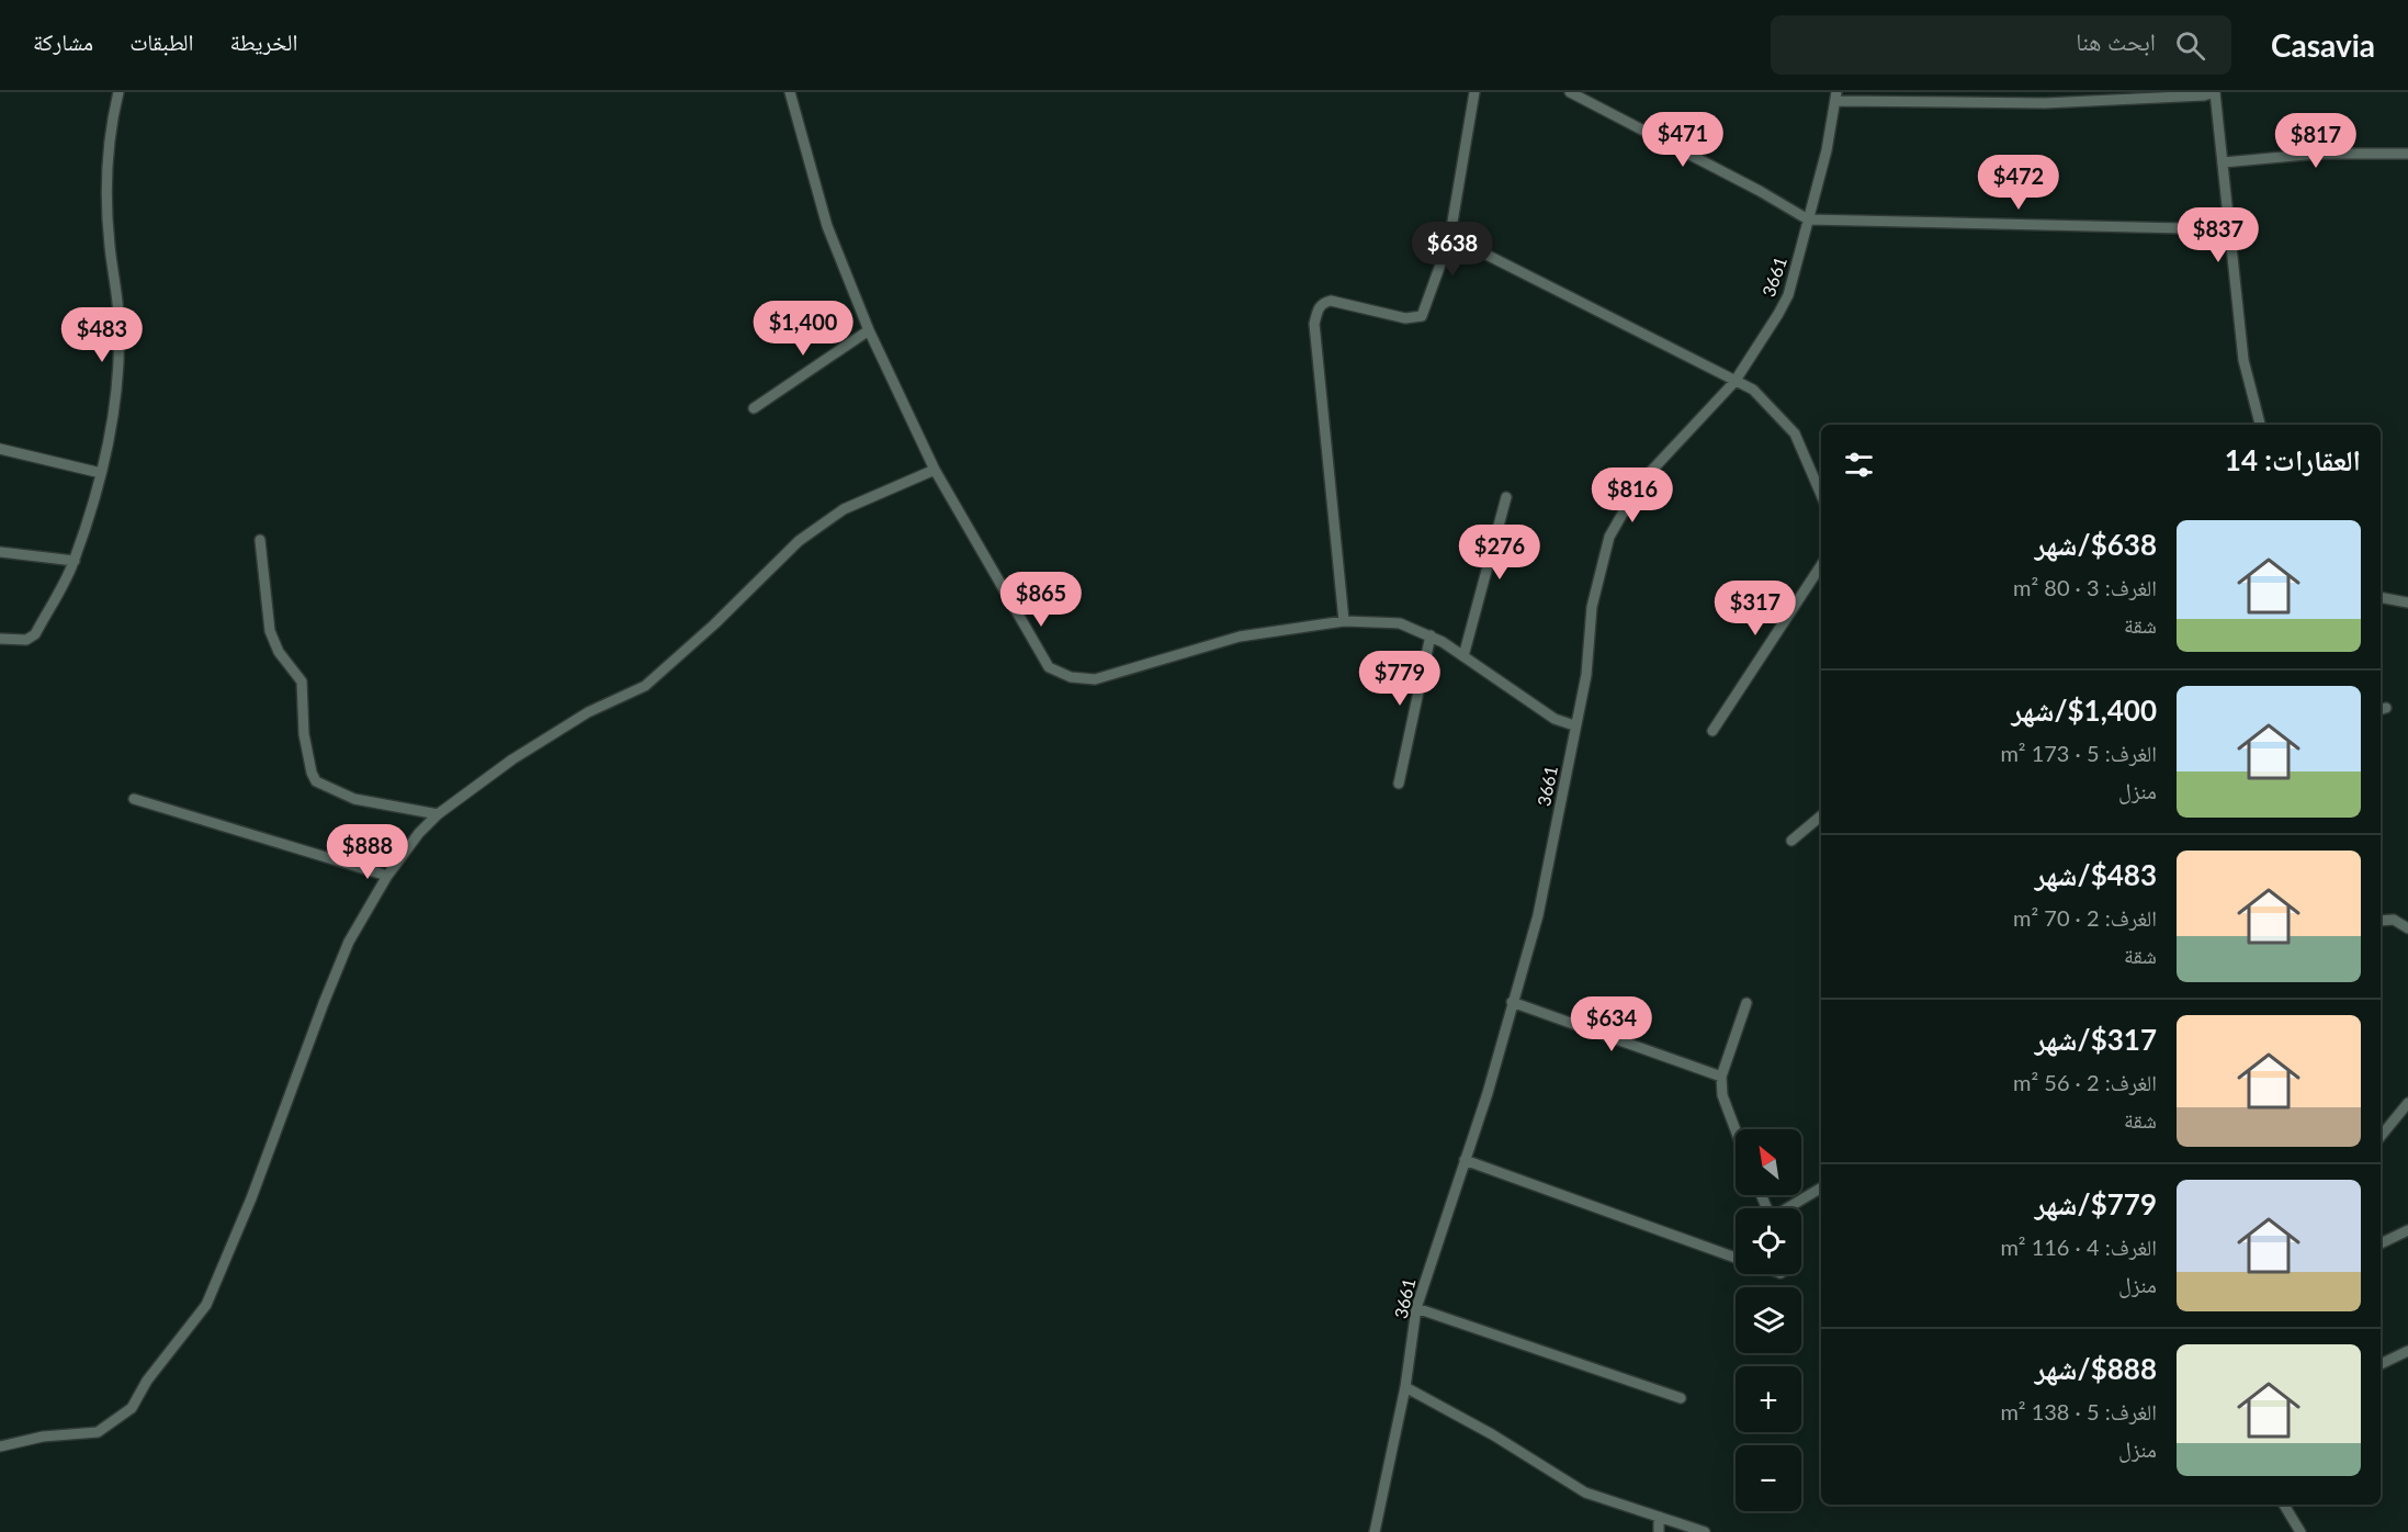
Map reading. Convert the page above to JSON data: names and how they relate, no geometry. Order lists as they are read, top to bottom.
{
  "streets": {
    "street": ["3661"]
  },
  "north": "top left",
  "page": {
    "header": "Casavia",
    "search": "ابحث هنا",
    "nav": ["الخريطة", "الطبقات", "مشاركة"],
    "price": [
      "$471",
      "$817",
      "$472",
      "$837",
      "$638",
      "$1,400",
      "$483",
      "$816",
      "$276",
      "$865",
      "$317",
      "$779",
      "$888",
      "$634"
    ],
    "heading": "العقارات: 14",
    "list": [
      {
        "name": "$638/شهر",
        "note": "الغرف: 3 · 80 m² · شقة"
      },
      {
        "name": "$1,400/شهر",
        "note": "الغرف: 5 · 173 m² · منزل"
      },
      {
        "name": "$483/شهر",
        "note": "الغرف: 2 · 70 m² · شقة"
      },
      {
        "name": "$317/شهر",
        "note": "الغرف: 2 · 56 m² · شقة"
      },
      {
        "name": "$779/شهر",
        "note": "الغرف: 4 · 116 m² · منزل"
      },
      {
        "name": "$888/شهر",
        "note": "الغرف: 5 · 138 m² · منزل"
      }
    ],
    "map_buttons": ["+", "−"]
  }
}
